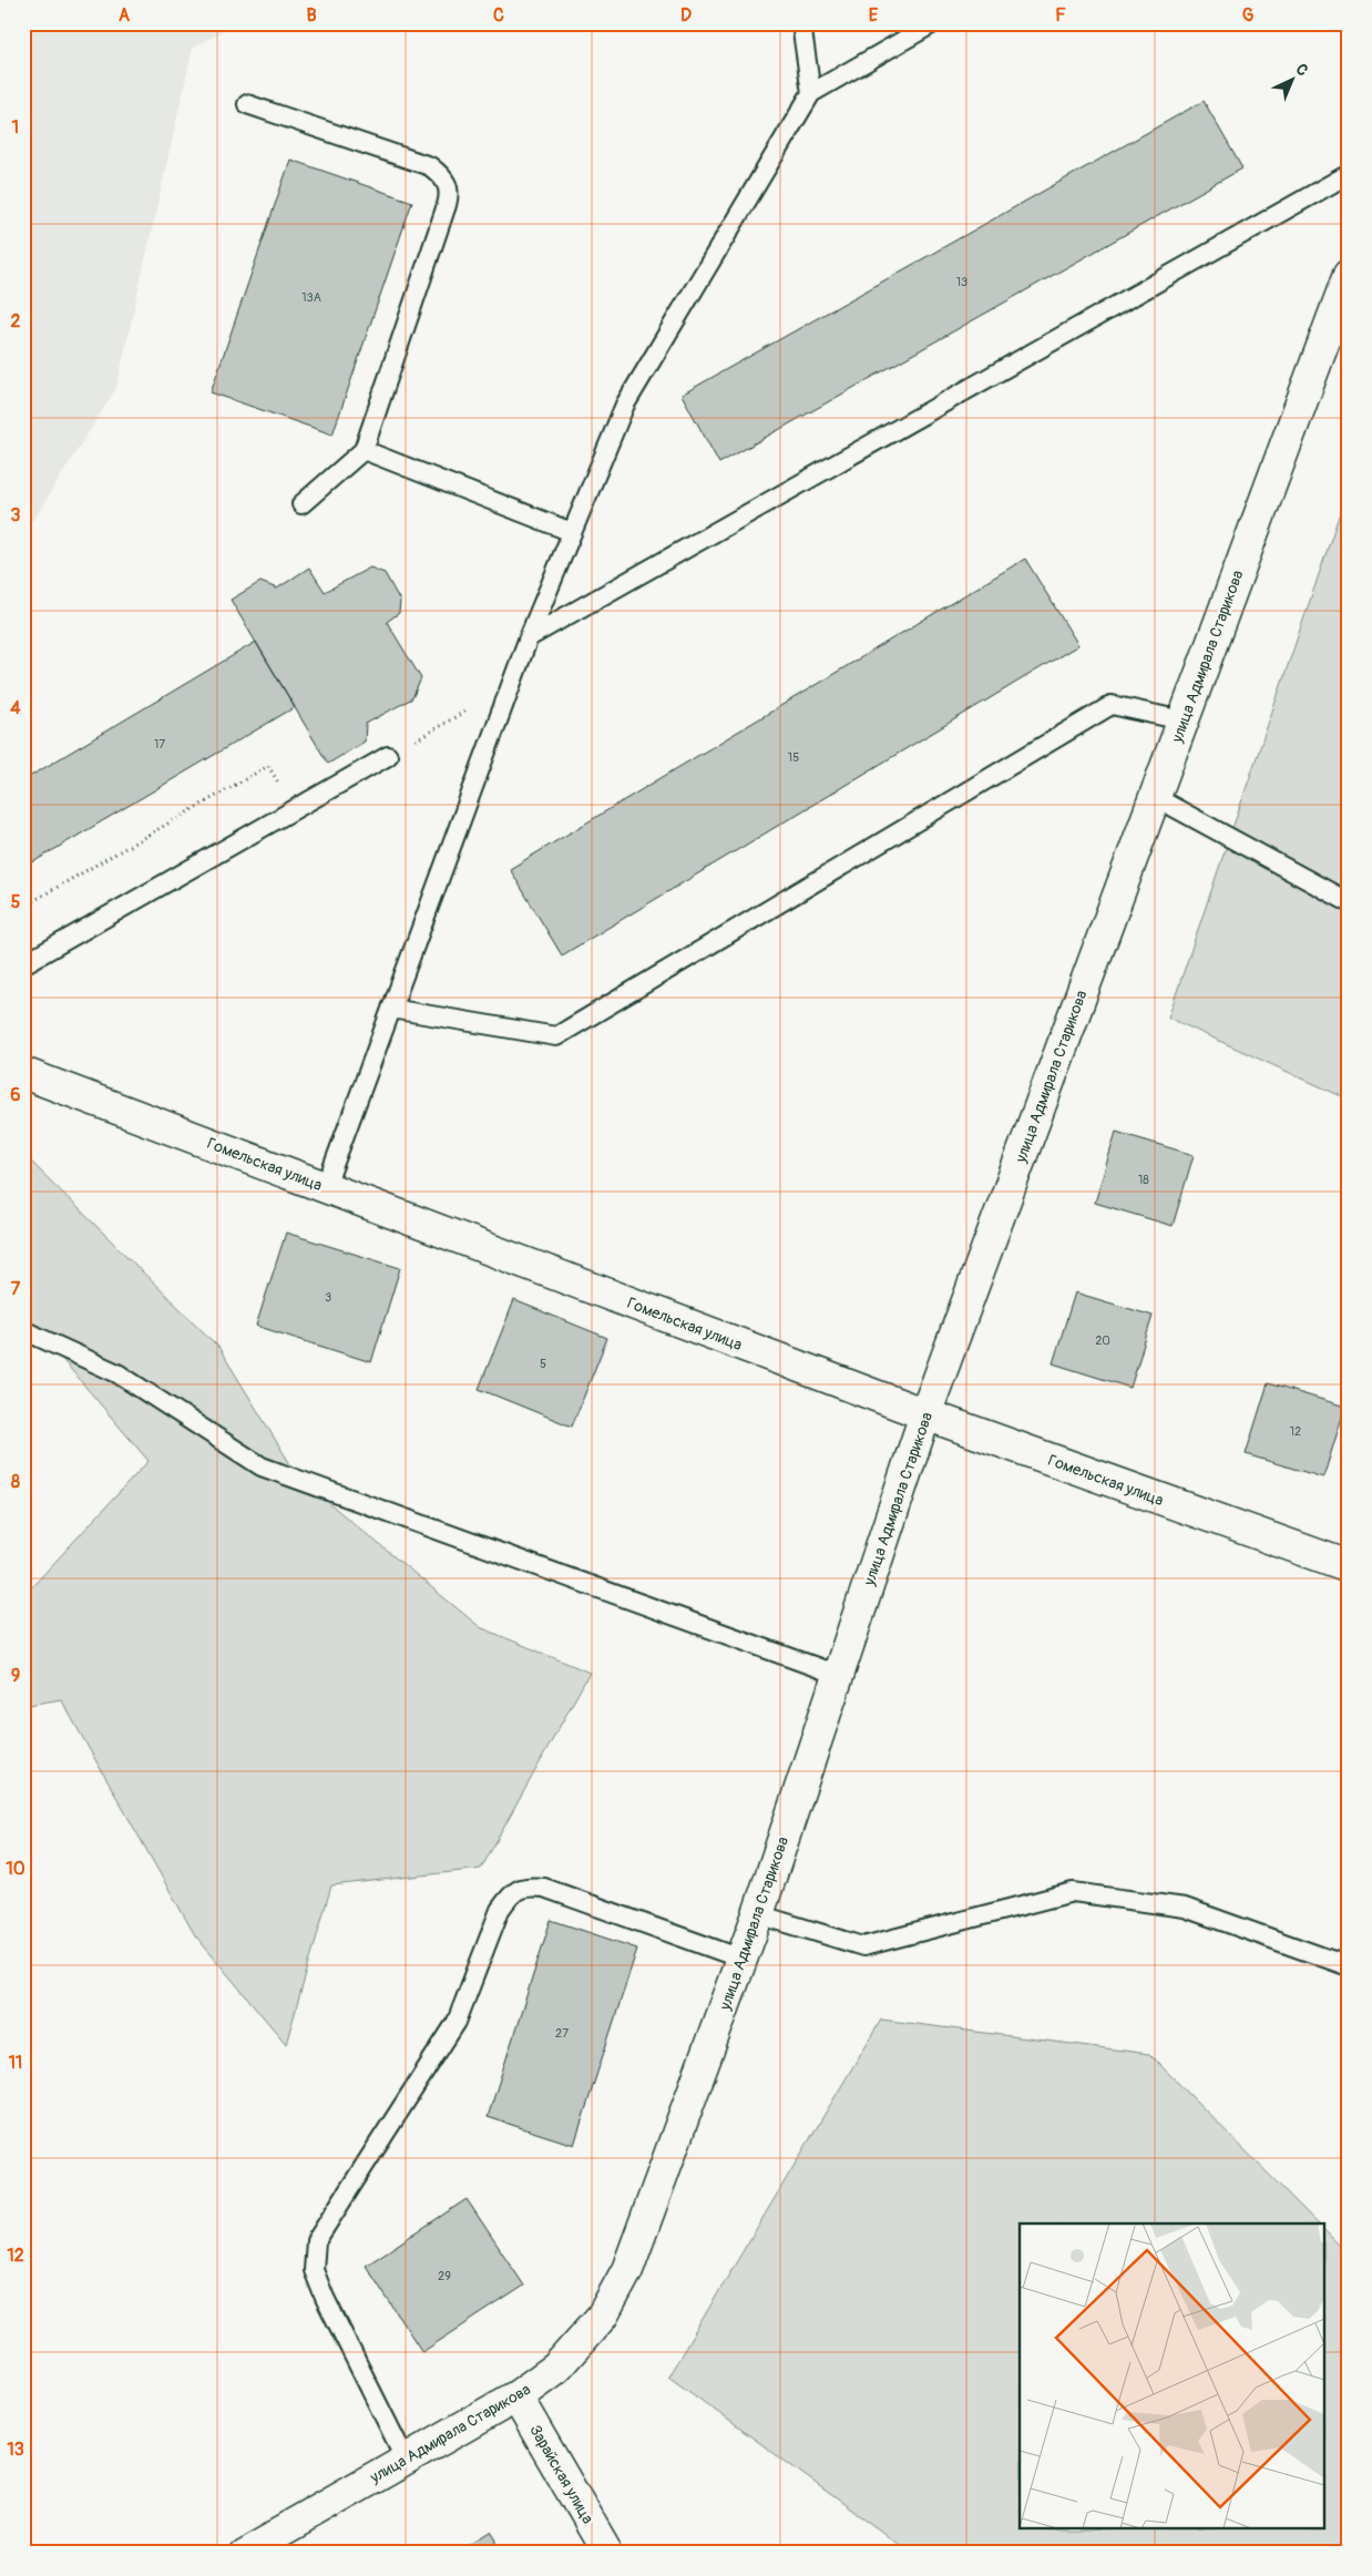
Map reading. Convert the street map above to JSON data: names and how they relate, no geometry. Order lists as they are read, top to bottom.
{
  "streets": {
    "street": ["улица Адмирала Старикова", "Гомельская улица", "Зарайская улица"]
  },
  "crossings": [
    ["улица Адмирала Старикова", "Гомельская улица"],
    ["улица Адмирала Старикова", "Зарайская улица"]
  ],
  "house_numbers": [
    "13",
    "13А",
    "17",
    "15",
    "18",
    "3",
    "20",
    "5",
    "12",
    "27",
    "29"
  ],
  "north": "top right",
  "grid": {
    "columns": [
      "A",
      "B",
      "C",
      "D",
      "E",
      "F",
      "G"
    ],
    "rows": [
      "1",
      "2",
      "3",
      "4",
      "5",
      "6",
      "7",
      "8",
      "9",
      "10",
      "11",
      "12",
      "13"
    ]
  }
}
